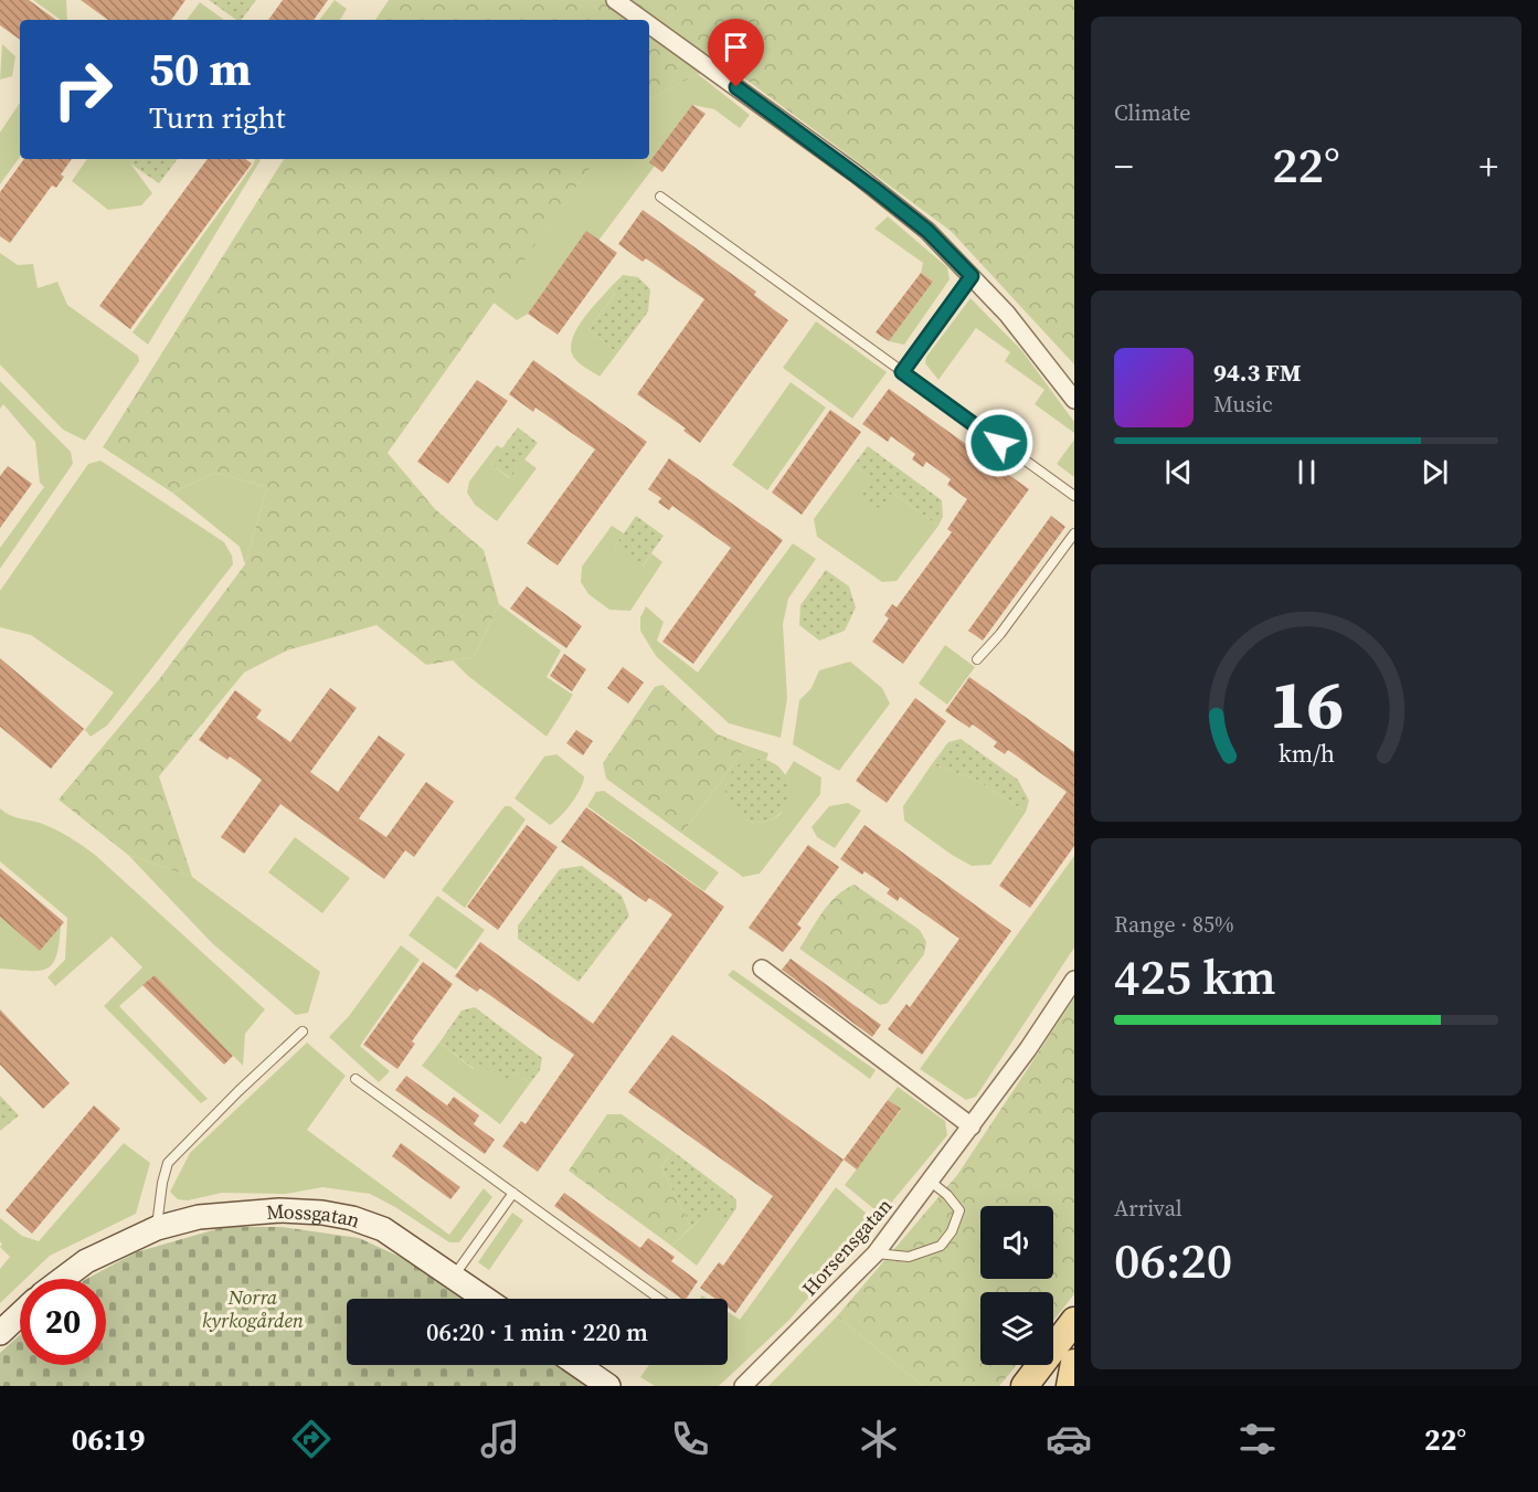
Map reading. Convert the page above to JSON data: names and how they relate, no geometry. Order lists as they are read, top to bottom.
{
  "streets": {
    "street": ["Mossgatan", "Horsensgatan"]
  },
  "parks": ["Norra kyrkogården"],
  "page": {
    "tile": [
      "Climate",
      ["Range · 85%", "425 km"],
      ["Arrival", "06:20"]
    ],
    "turn": ["50 m", "Turn right"],
    "heat": ["−", "22°", "+"],
    "song": ["94.3 FM", "Music"],
    "limit": "20",
    "trip": "06:20 · 1 min · 220 m",
    "tabs": ["06:19", "22°"],
    "gauge": ["16", "km/h"]
  }
}
